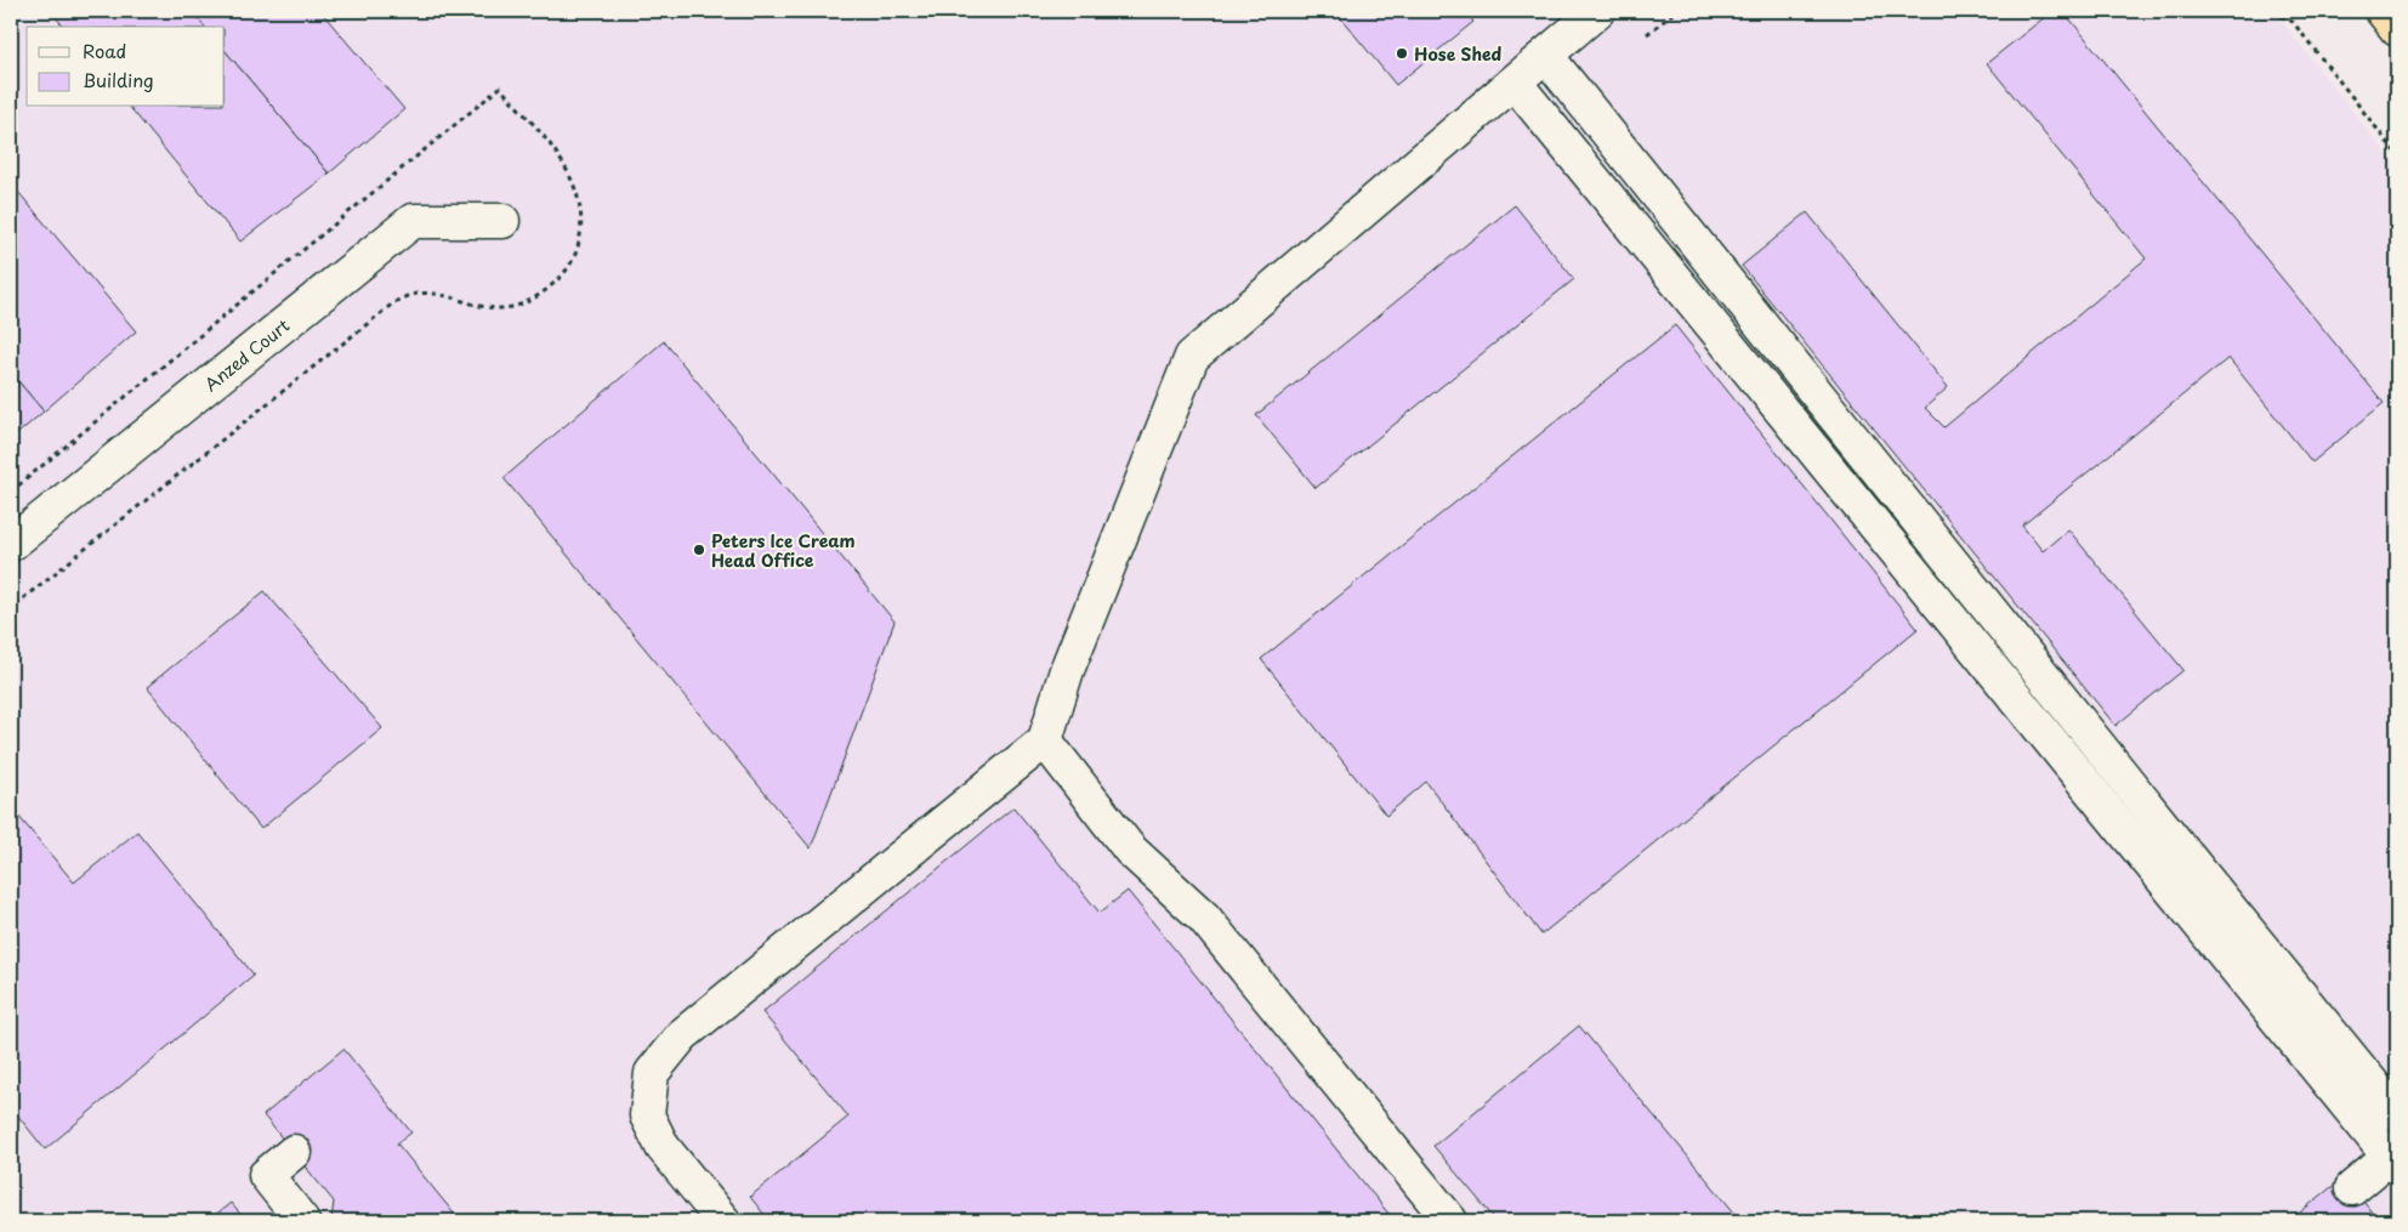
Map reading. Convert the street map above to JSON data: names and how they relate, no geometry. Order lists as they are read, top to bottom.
{
  "streets": {
    "street": ["Anzed Court"]
  },
  "places": ["Hose Shed", "Peters Ice Cream Head Office"],
  "legend": ["Road", "Building"]
}
